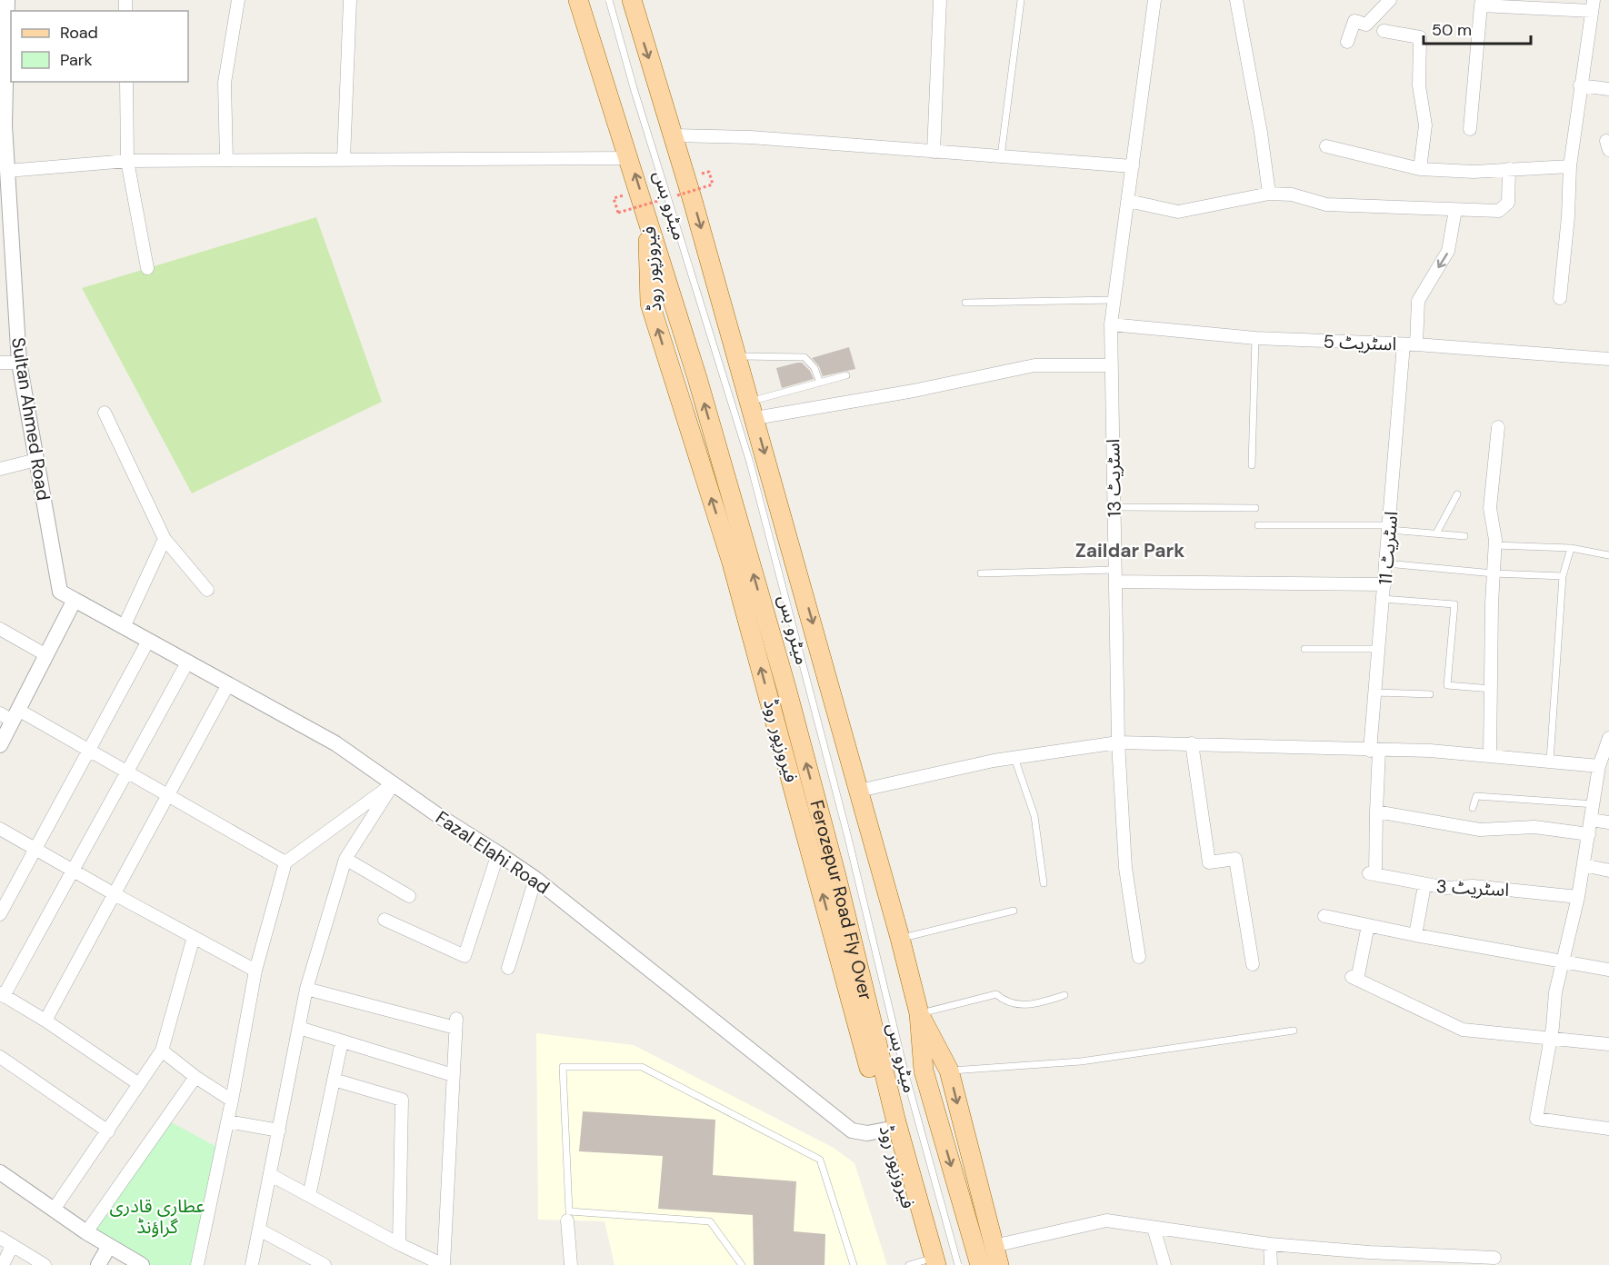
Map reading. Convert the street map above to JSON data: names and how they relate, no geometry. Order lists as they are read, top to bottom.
{
  "streets": {
    "main road": ["فیروزپور روڈ", "Ferozepur Road Fly Over"],
    "street": [
      "اسٹریٹ 5",
      "Sultan Ahmed Road",
      "اسٹریٹ 13",
      "اسٹریٹ 11",
      "Fazal Elahi Road",
      "اسٹریٹ 3"
    ],
    "lane": ["میٹرو بس"]
  },
  "crossings": [
    ["فیروزپور روڈ", "Fazal Elahi Road"],
    ["فیروزپور روڈ", "Ferozepur Road Fly Over"],
    ["اسٹریٹ 5", "اسٹریٹ 13"],
    ["اسٹریٹ 5", "اسٹریٹ 11"],
    ["Sultan Ahmed Road", "Fazal Elahi Road"],
    ["اسٹریٹ 11", "اسٹریٹ 3"]
  ],
  "districts": ["Zaildar Park"],
  "parks": ["عطاری قادری گراؤنڈ"],
  "legend": ["Road", "Park"],
  "scale_bar": "50 m"
}
